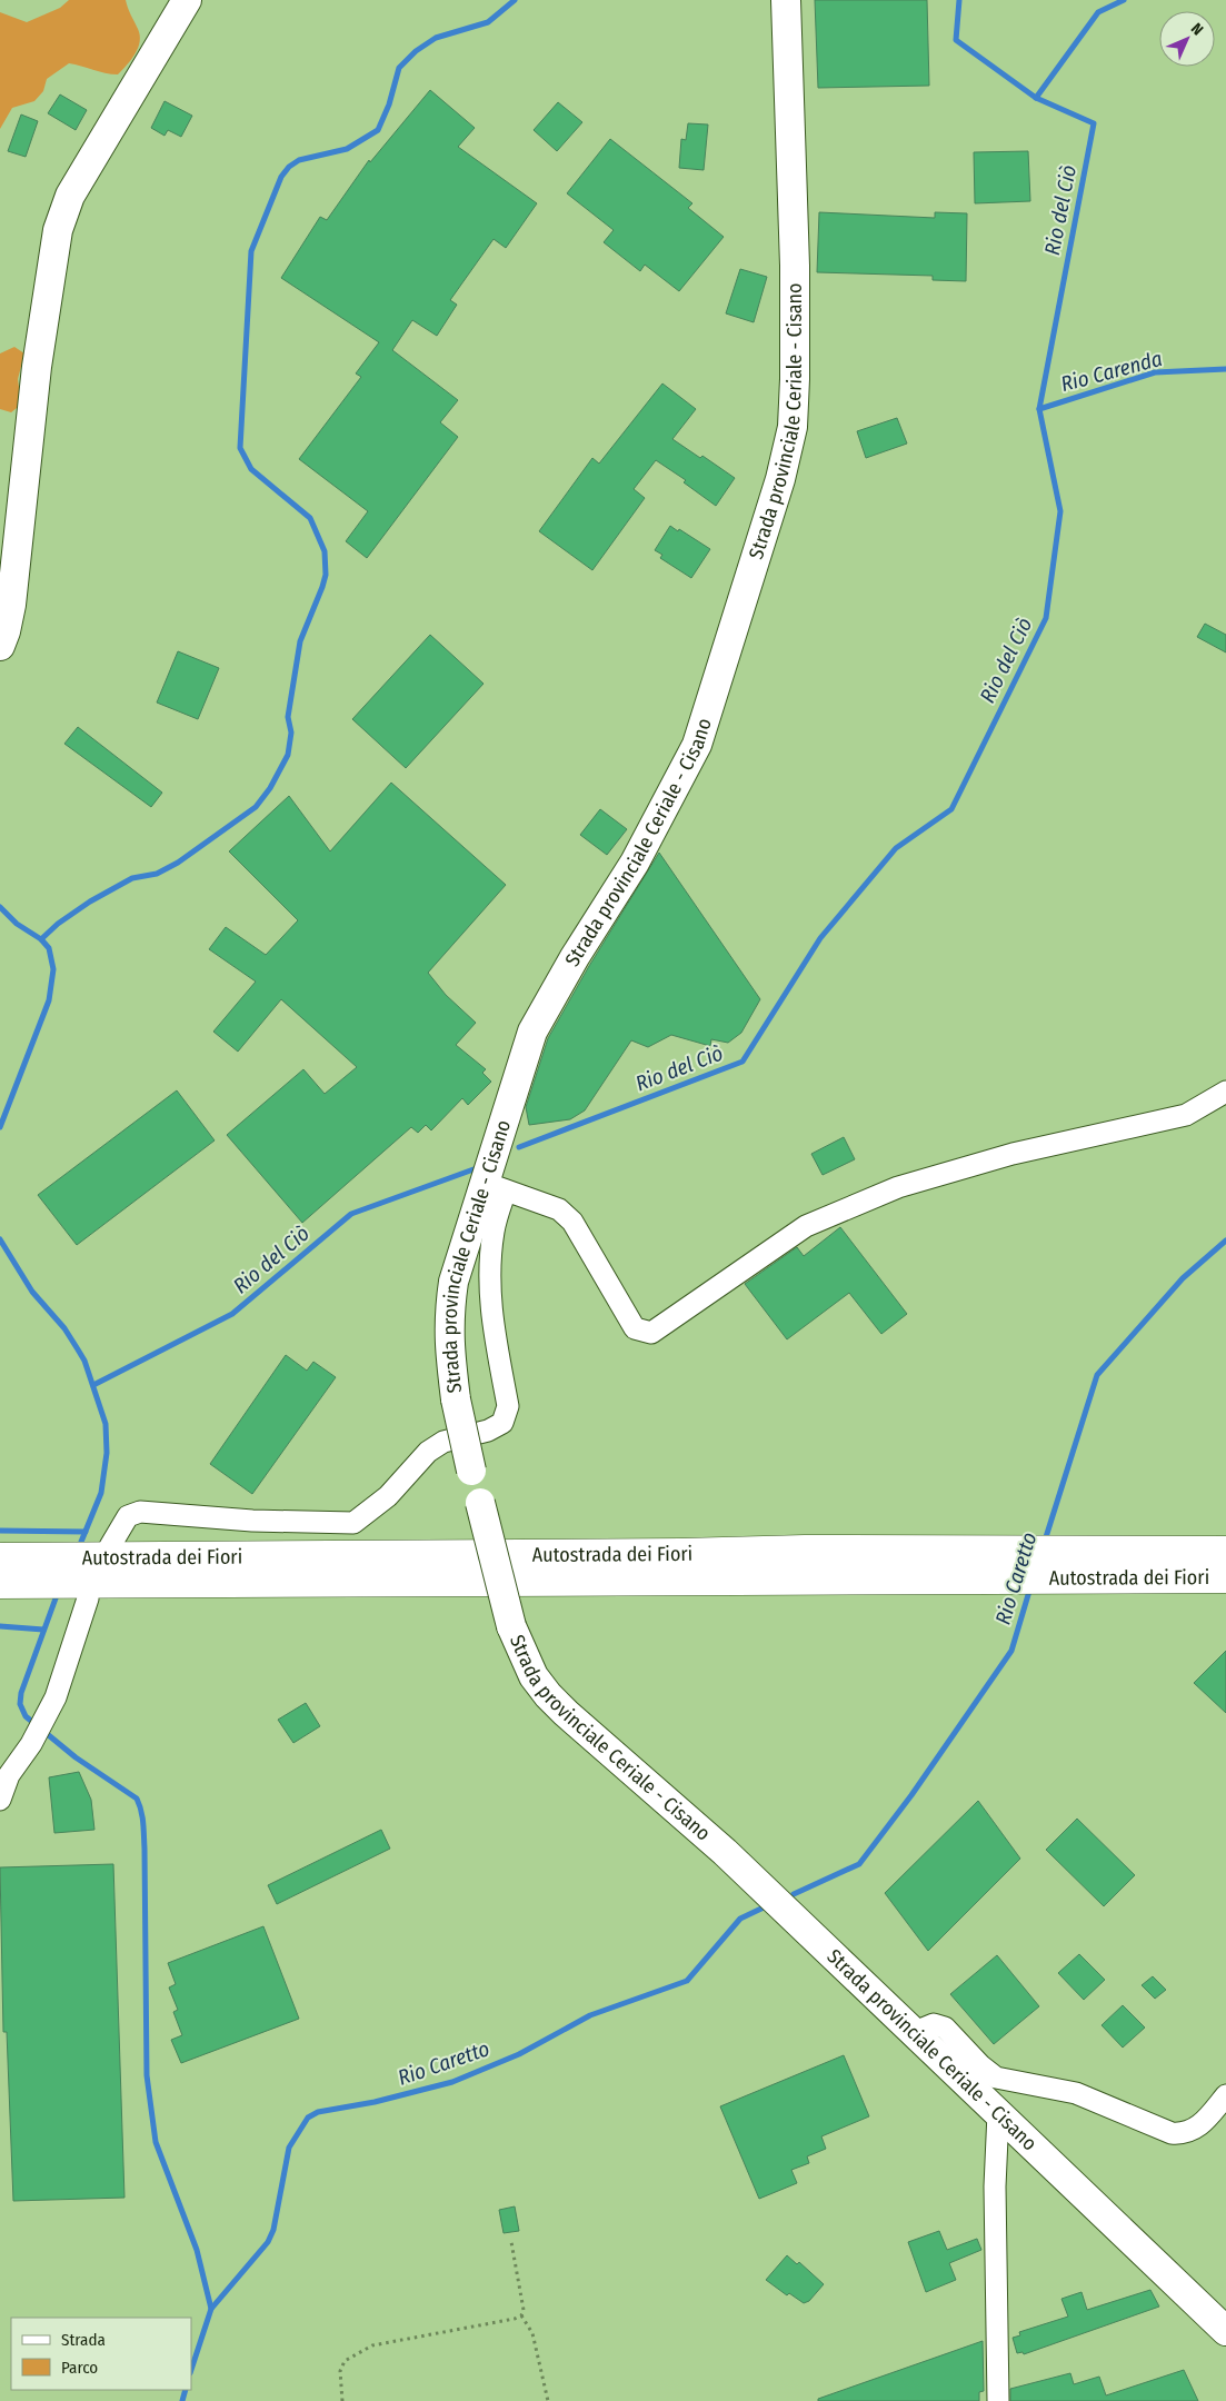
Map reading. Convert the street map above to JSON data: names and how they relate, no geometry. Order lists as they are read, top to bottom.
{
  "streets": {
    "highway": ["Autostrada dei Fiori"],
    "main road": ["Strada provinciale Ceriale - Cisano"]
  },
  "water": ["Rio del Ciò", "Rio Carenda", "Rio Caretto"],
  "legend": ["Strada", "Parco"],
  "north": "top right"
}
